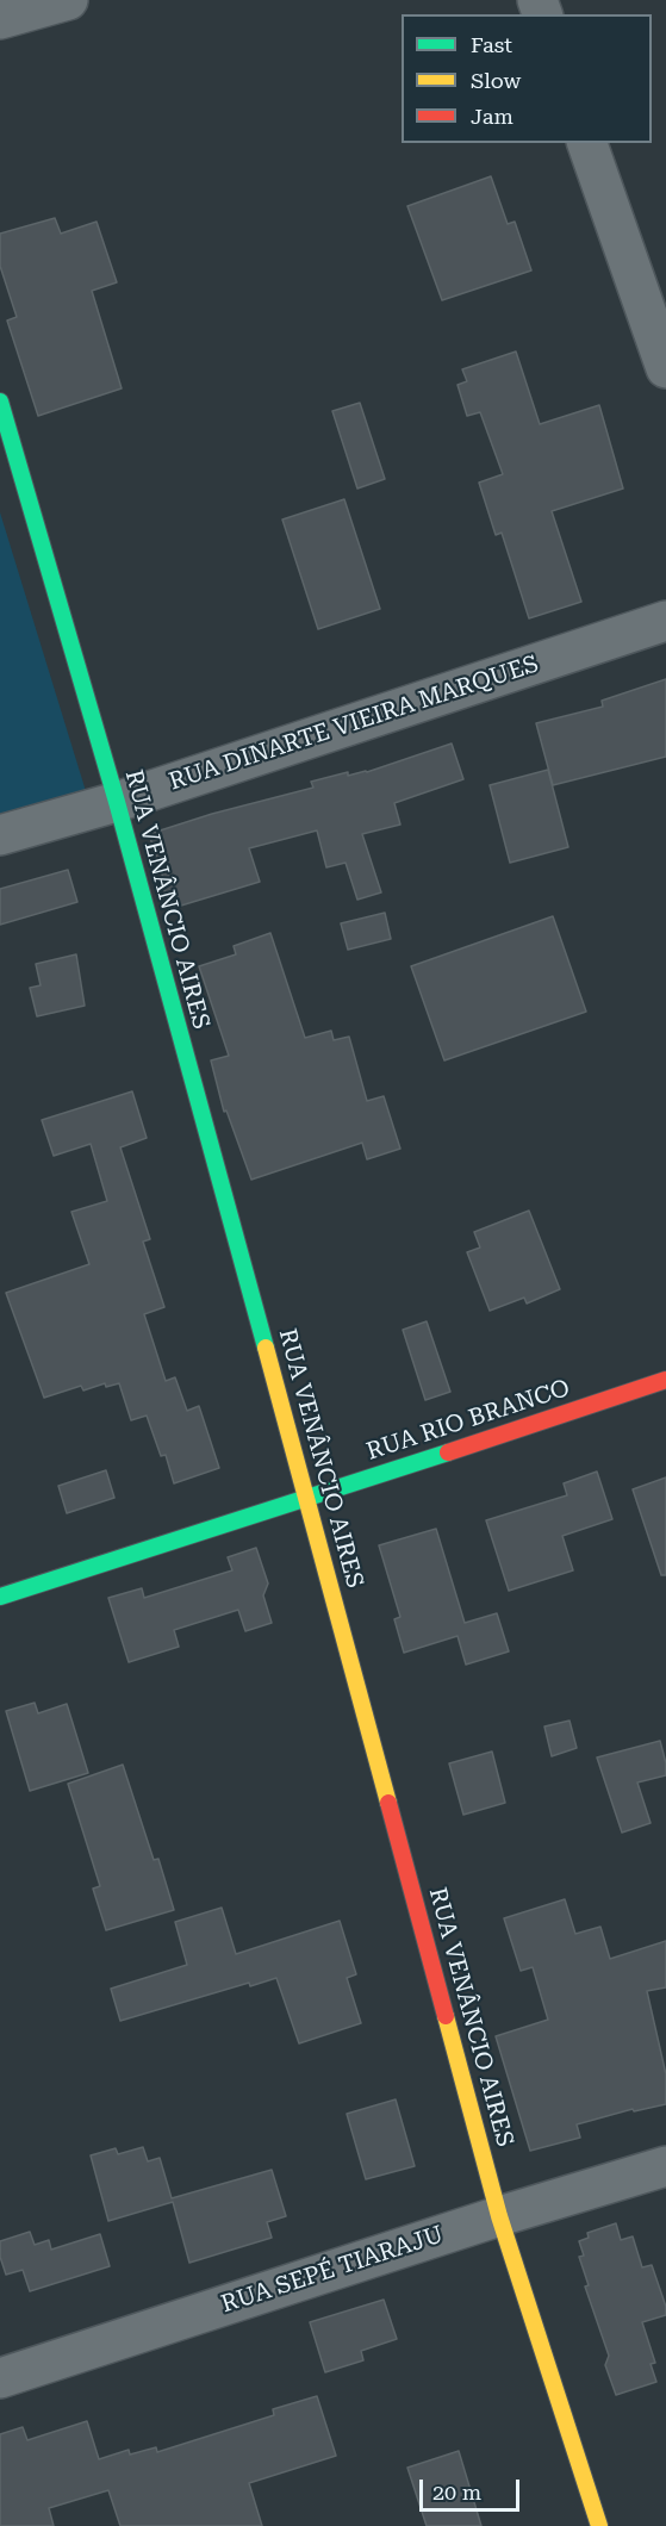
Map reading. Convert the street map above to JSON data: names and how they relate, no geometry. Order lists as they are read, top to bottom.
{
  "streets": {
    "street": [
      "RUA DINARTE VIEIRA MARQUES",
      "RUA VENÂNCIO AIRES",
      "RUA RIO BRANCO",
      "RUA SEPÉ TIARAJU"
    ]
  },
  "crossings": [
    ["RUA DINARTE VIEIRA MARQUES", "RUA VENÂNCIO AIRES"],
    ["RUA VENÂNCIO AIRES", "RUA RIO BRANCO"],
    ["RUA VENÂNCIO AIRES", "RUA SEPÉ TIARAJU"]
  ],
  "legend": ["Fast", "Slow", "Jam"],
  "scale_bar": "20 m"
}
